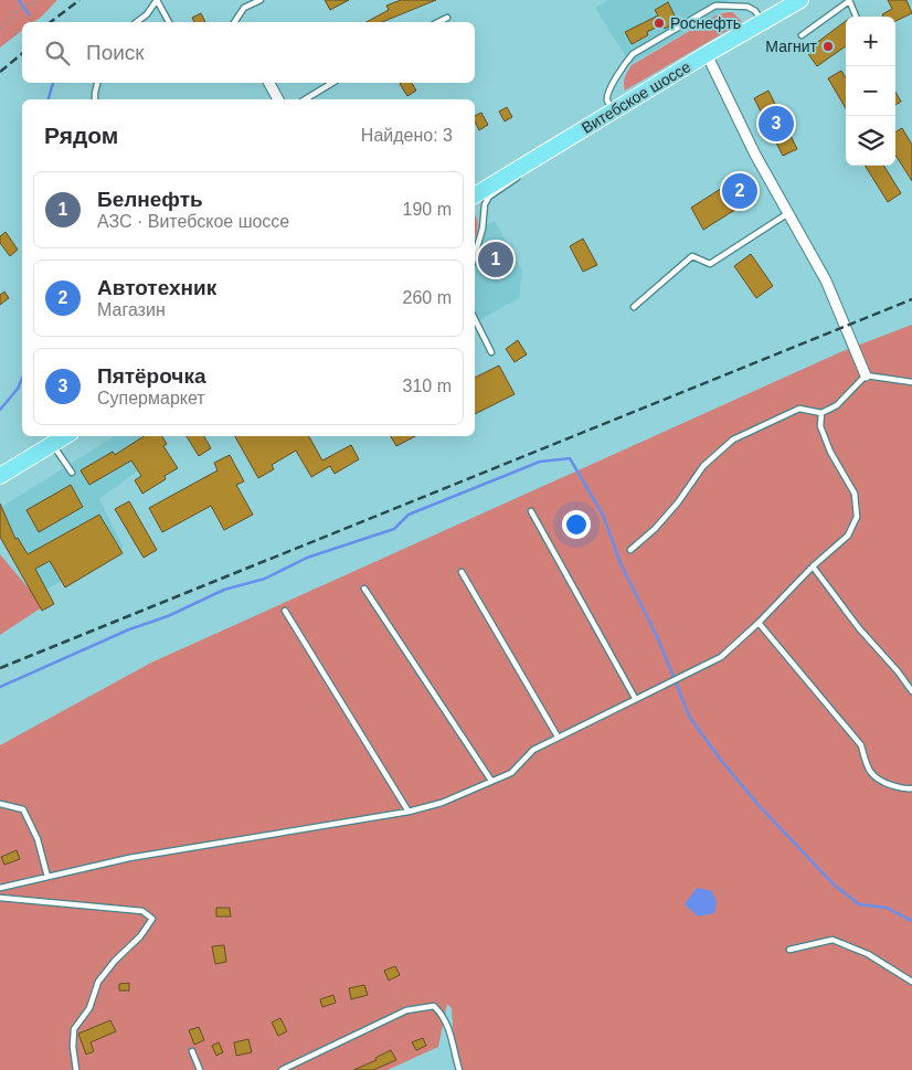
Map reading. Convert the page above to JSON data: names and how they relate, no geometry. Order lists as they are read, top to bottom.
{
  "streets": {
    "main road": ["Витебское шоссе"]
  },
  "places": ["Роснефть", "Магнит"],
  "page": {
    "map_buttons": ["+", "−"],
    "search": "Поиск",
    "heading": ["Рядом", "Найдено: 3"],
    "pins": ["3", "2", "1"],
    "list": [
      {
        "mark": "1",
        "name": "Белнефть",
        "note": "АЗС · Витебское шоссе",
        "value": "190 m"
      },
      {
        "mark": "2",
        "name": "Автотехник",
        "note": "Магазин",
        "value": "260 m"
      },
      {
        "mark": "3",
        "name": "Пятёрочка",
        "note": "Супермаркет",
        "value": "310 m"
      }
    ]
  }
}
